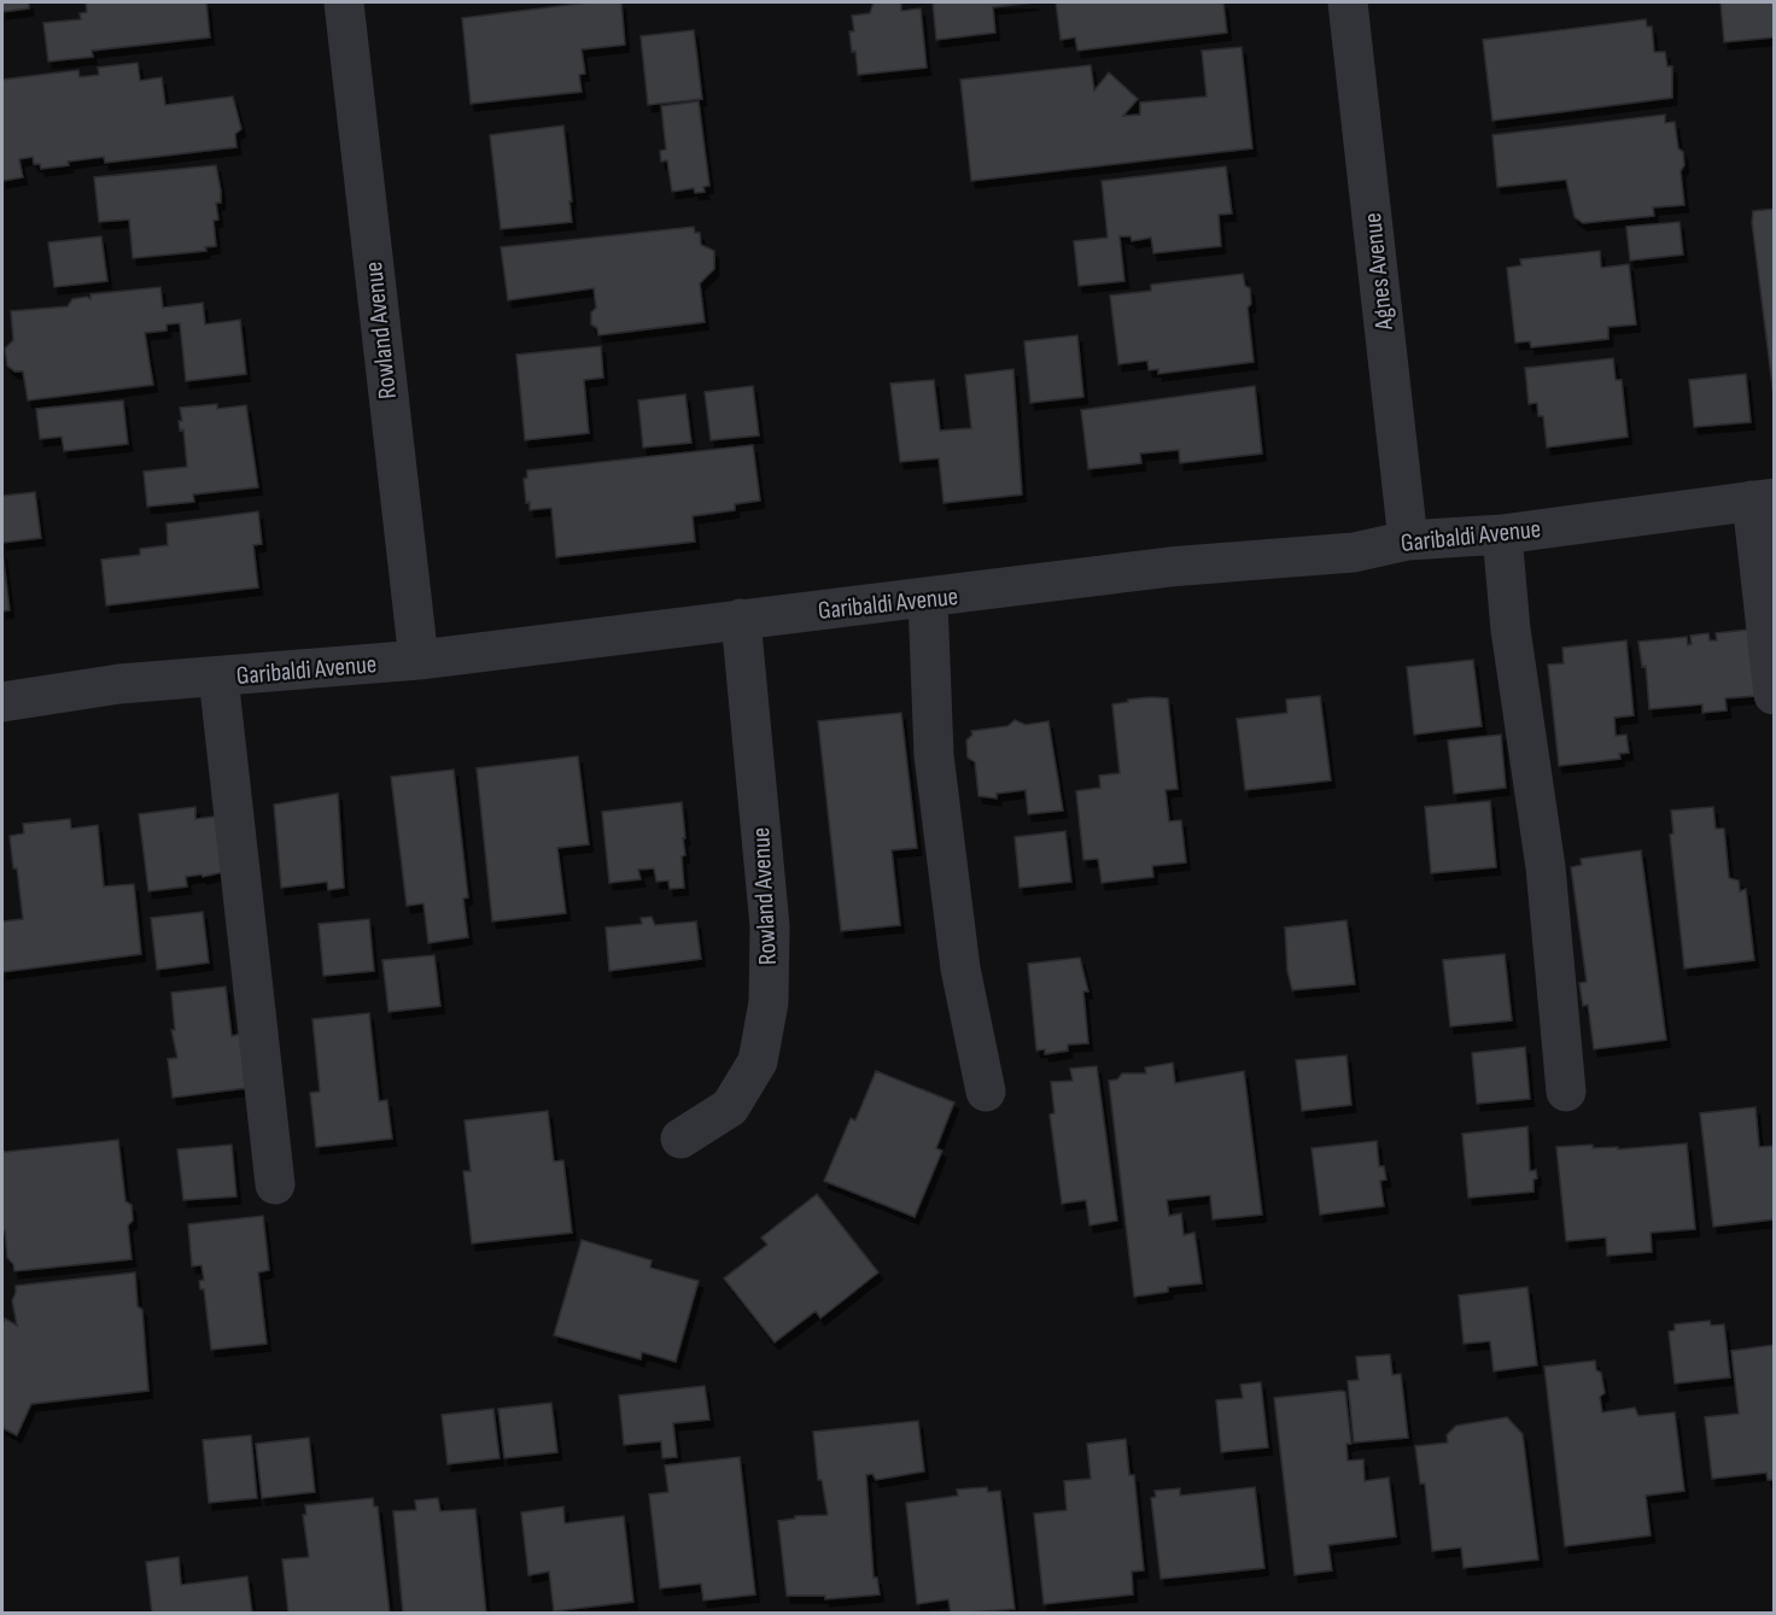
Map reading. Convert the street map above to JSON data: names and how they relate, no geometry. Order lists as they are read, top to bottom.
{
  "streets": {
    "street": ["Agnes Avenue", "Rowland Avenue", "Garibaldi Avenue"]
  },
  "crossings": [
    ["Agnes Avenue", "Garibaldi Avenue"],
    ["Rowland Avenue", "Garibaldi Avenue"]
  ]
}
